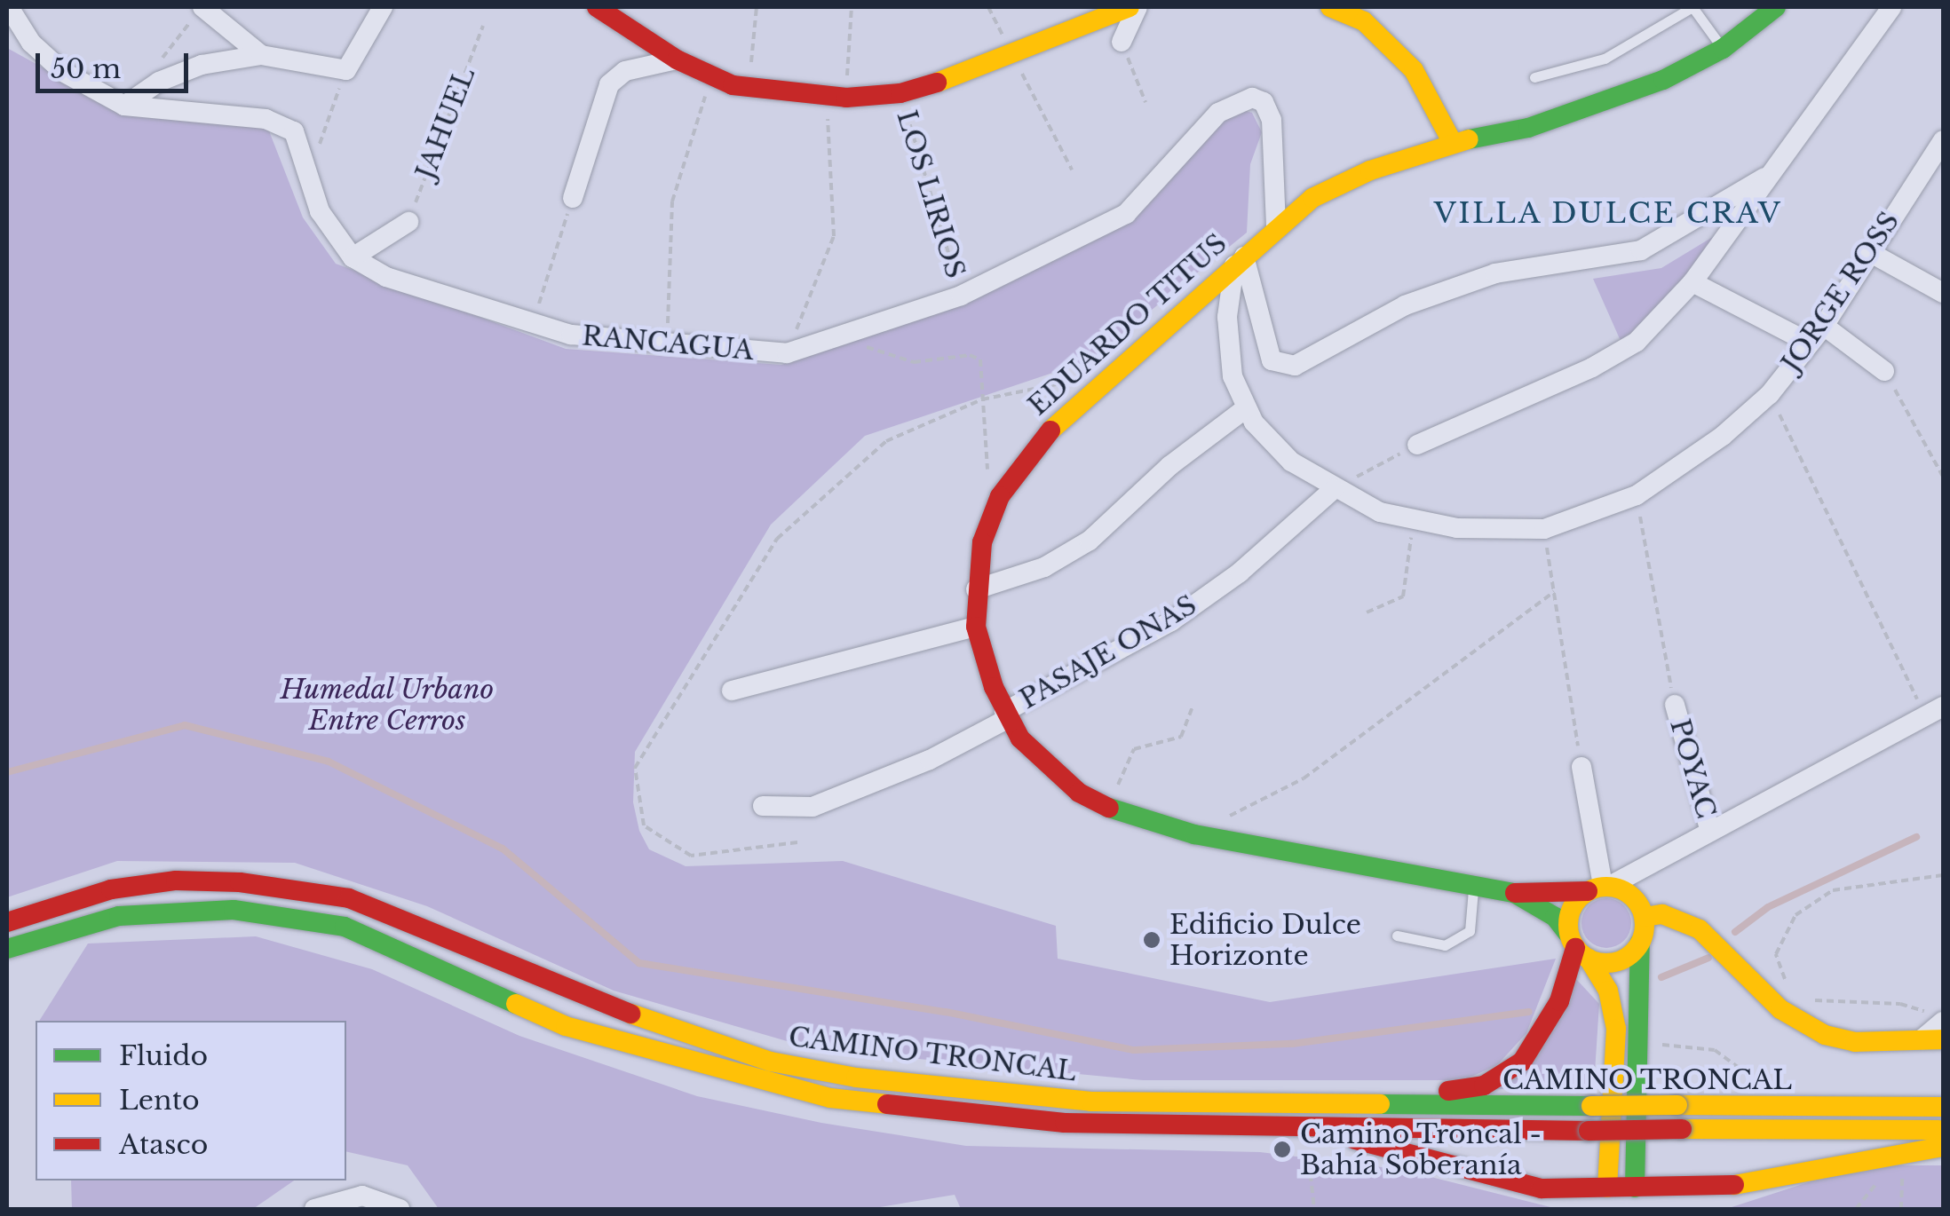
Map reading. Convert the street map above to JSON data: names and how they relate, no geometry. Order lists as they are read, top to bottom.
{
  "streets": {
    "main road": ["EDUARDO TITUS", "CAMINO TRONCAL"],
    "street": [
      "JORGE ROSS",
      "RANCAGUA",
      "PASAJE ONAS",
      "POYAC"
    ],
    "path": ["JAHUEL", "LOS LIRIOS"]
  },
  "crossings": [
    ["LOS LIRIOS", "RANCAGUA"],
    ["JORGE ROSS", "EDUARDO TITUS"],
    ["JORGE ROSS", "PASAJE ONAS"],
    ["EDUARDO TITUS", "RANCAGUA"],
    ["EDUARDO TITUS", "PASAJE ONAS"]
  ],
  "districts": ["VILLA DULCE CRAV"],
  "parks": ["Humedal Urbano Entre Cerros"],
  "places": ["Edificio Dulce Horizonte", "Camino Troncal - Bahía Soberanía"],
  "legend": ["Fluido", "Lento", "Atasco"],
  "scale_bar": "50 m"
}
